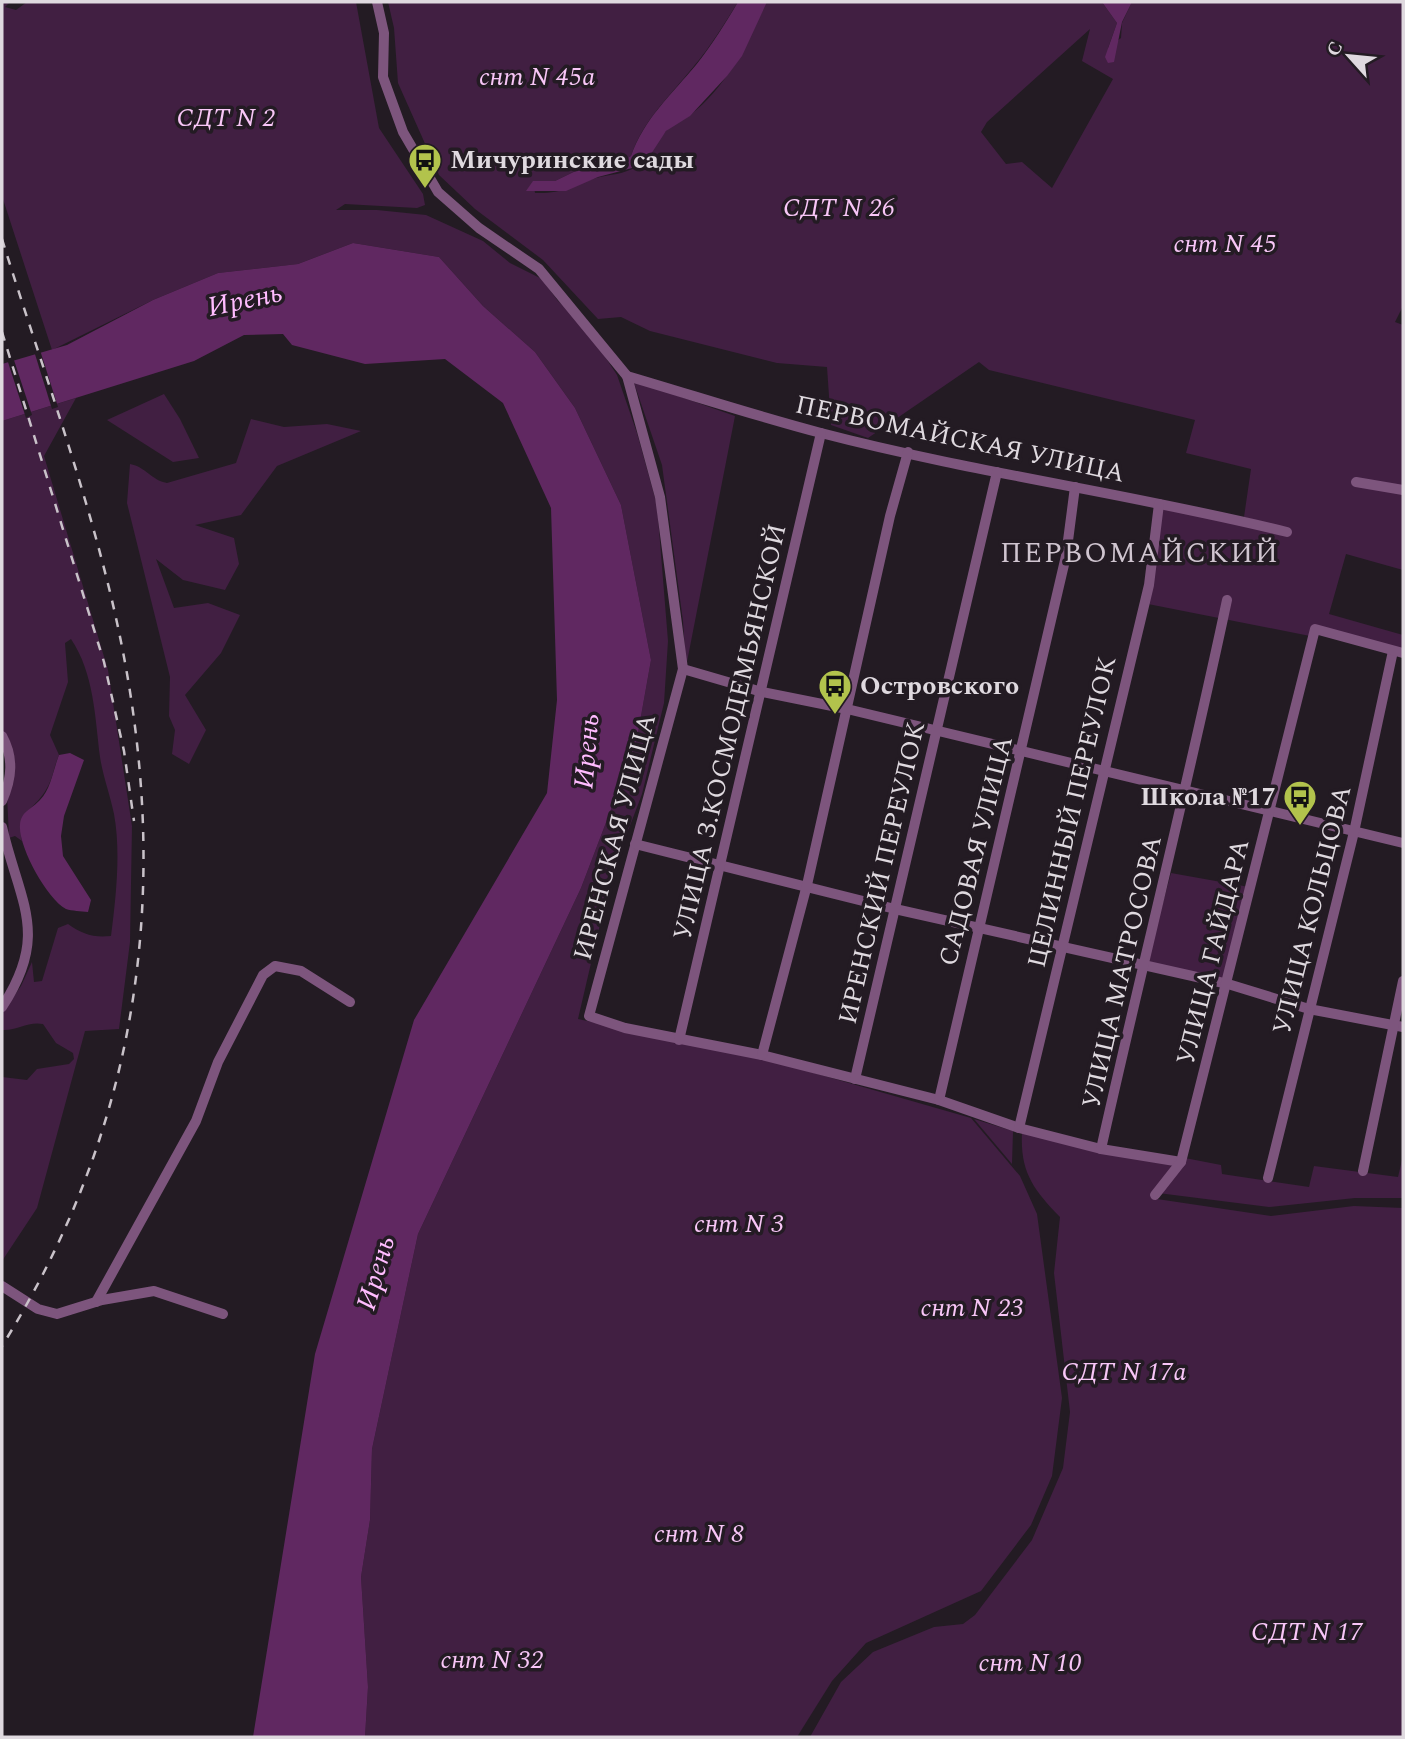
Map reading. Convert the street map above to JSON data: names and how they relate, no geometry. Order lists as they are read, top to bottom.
{
  "streets": {
    "street": [
      "ПЕРВОМАЙСКАЯ УЛИЦА",
      "УЛИЦА З.КОСМОДЕМЬЯНСКОЙ",
      "ЦЕЛИННЫЙ ПЕРЕУЛОК",
      "ИРЕНСКАЯ УЛИЦА",
      "САДОВАЯ УЛИЦА",
      "ИРЕНСКИЙ ПЕРЕУЛОК",
      "УЛИЦА КОЛЬЦОВА",
      "УЛИЦА ГАЙДАРА",
      "УЛИЦА МАТРОСОВА"
    ]
  },
  "crossings": [
    ["ПЕРВОМАЙСКАЯ УЛИЦА", "УЛИЦА З.КОСМОДЕМЬЯНСКОЙ"],
    ["ПЕРВОМАЙСКАЯ УЛИЦА", "ЦЕЛИННЫЙ ПЕРЕУЛОК"],
    ["ПЕРВОМАЙСКАЯ УЛИЦА", "САДОВАЯ УЛИЦА"],
    ["ПЕРВОМАЙСКАЯ УЛИЦА", "ИРЕНСКИЙ ПЕРЕУЛОК"],
    ["УЛИЦА З.КОСМОДЕМЬЯНСКОЙ", "ИРЕНСКАЯ УЛИЦА"],
    ["УЛИЦА КОЛЬЦОВА", "УЛИЦА ГАЙДАРА"]
  ],
  "districts": ["ПЕРВОМАЙСКИЙ"],
  "water": ["Ирень"],
  "parks": [
    "снт N 45а",
    "СДТ N 2",
    "СДТ N 26",
    "снт N 45",
    "снт N 3",
    "снт N 23",
    "СДТ N 17а",
    "снт N 8",
    "СДТ N 17",
    "снт N 32",
    "снт N 10"
  ],
  "places": {
    "bus stop": ["Мичуринские сады", "Островского", "Школа №17"]
  },
  "north": "top left"
}
